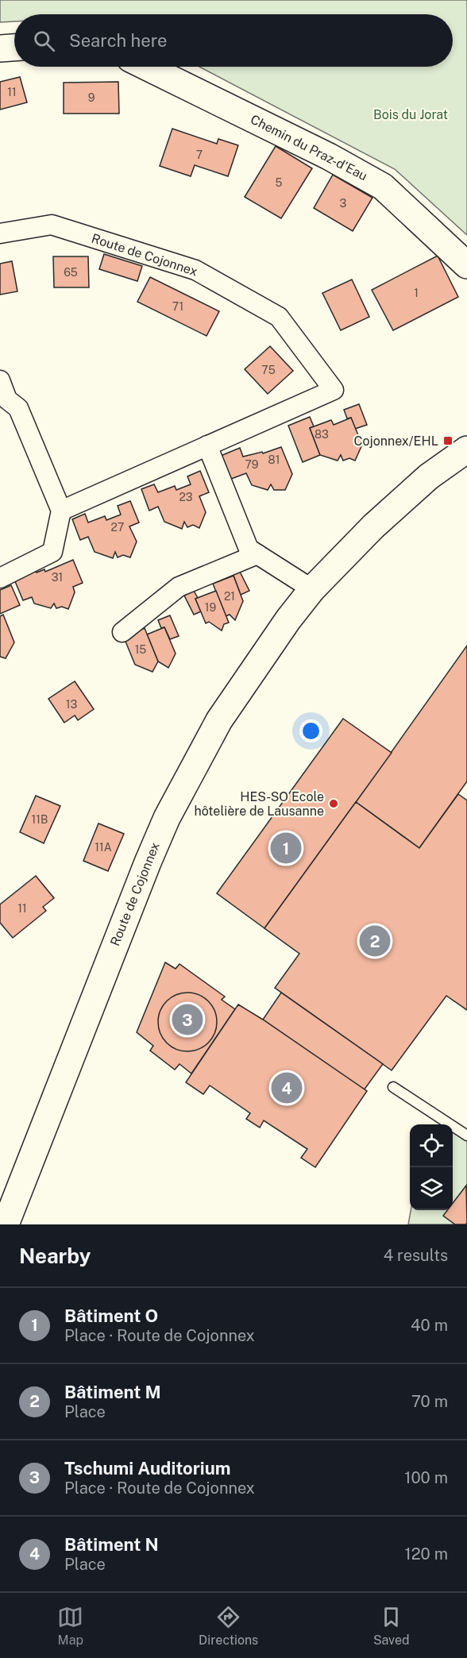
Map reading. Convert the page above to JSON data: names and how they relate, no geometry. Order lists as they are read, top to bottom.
{
  "streets": {
    "street": ["Chemin du Praz-d'Eau", "Route de Cojonnex"]
  },
  "parks": ["Bois du Jorat"],
  "places": {
    "transit": ["Cojonnex/EHL"],
    "other": ["HES-SO Ecole hôtelière de Lausanne"]
  },
  "house_numbers": [
    "11",
    "9",
    "7",
    "5",
    "3",
    "65",
    "1",
    "71",
    "75",
    "83",
    "81",
    "79",
    "23",
    "27",
    "31",
    "21",
    "19",
    "15",
    "13",
    "11B",
    "11A",
    "11"
  ],
  "page": {
    "search": "Search here",
    "pins": [
      "1",
      "2",
      "3",
      "4"
    ],
    "heading": ["Nearby", "4 results"],
    "list": [
      {
        "mark": "1",
        "name": "Bâtiment O",
        "note": "Place · Route de Cojonnex",
        "value": "40 m"
      },
      {
        "mark": "2",
        "name": "Bâtiment M",
        "note": "Place",
        "value": "70 m"
      },
      {
        "mark": "3",
        "name": "Tschumi Auditorium",
        "note": "Place · Route de Cojonnex",
        "value": "100 m"
      },
      {
        "mark": "4",
        "name": "Bâtiment N",
        "note": "Place",
        "value": "120 m"
      }
    ],
    "nav": ["Map", "Directions", "Saved"]
  }
}
